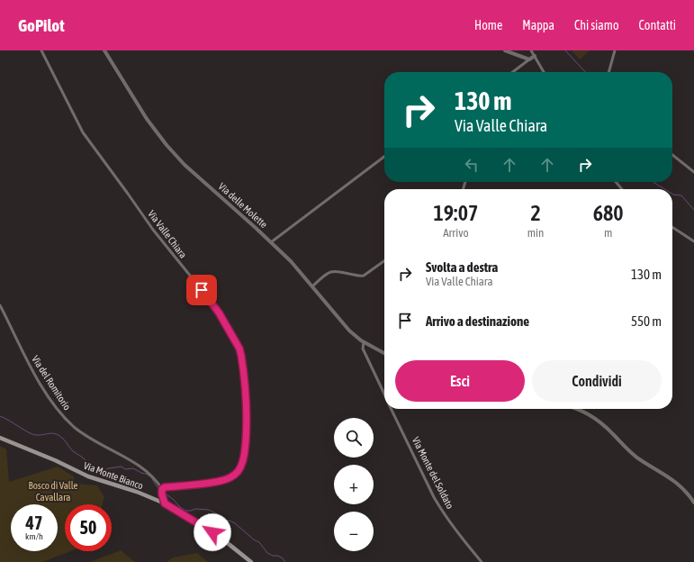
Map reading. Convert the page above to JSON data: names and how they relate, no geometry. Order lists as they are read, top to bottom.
{
  "streets": {
    "main road": ["Via Monte Bianco"],
    "street": [
      "Via delle Molette",
      "Via Valle Chiara",
      "Via del Romitorio",
      "Via Monte del Soldato"
    ]
  },
  "crossings": [
    ["Via delle Molette", "Via Monte del Soldato"],
    ["Via Valle Chiara", "Via del Romitorio"]
  ],
  "parks": ["Bosco di Valle Cavallara"],
  "page": {
    "header": "GoPilot",
    "nav": [
      "Home",
      "Mappa",
      "Chi siamo",
      "Contatti"
    ],
    "turn": ["130 m", "Via Valle Chiara"],
    "eta": [
      "19:07",
      "Arrivo",
      "2",
      "min",
      "680",
      "m"
    ],
    "list": [
      {
        "name": "Svolta a destra",
        "note": "Via Valle Chiara",
        "value": "130 m"
      },
      {
        "name": "Arrivo a destinazione",
        "value": "550 m"
      }
    ],
    "buttons": ["Esci", "Condividi"],
    "map_buttons": ["+", "−"],
    "speed": "47 km/h",
    "limit": "50"
  }
}
